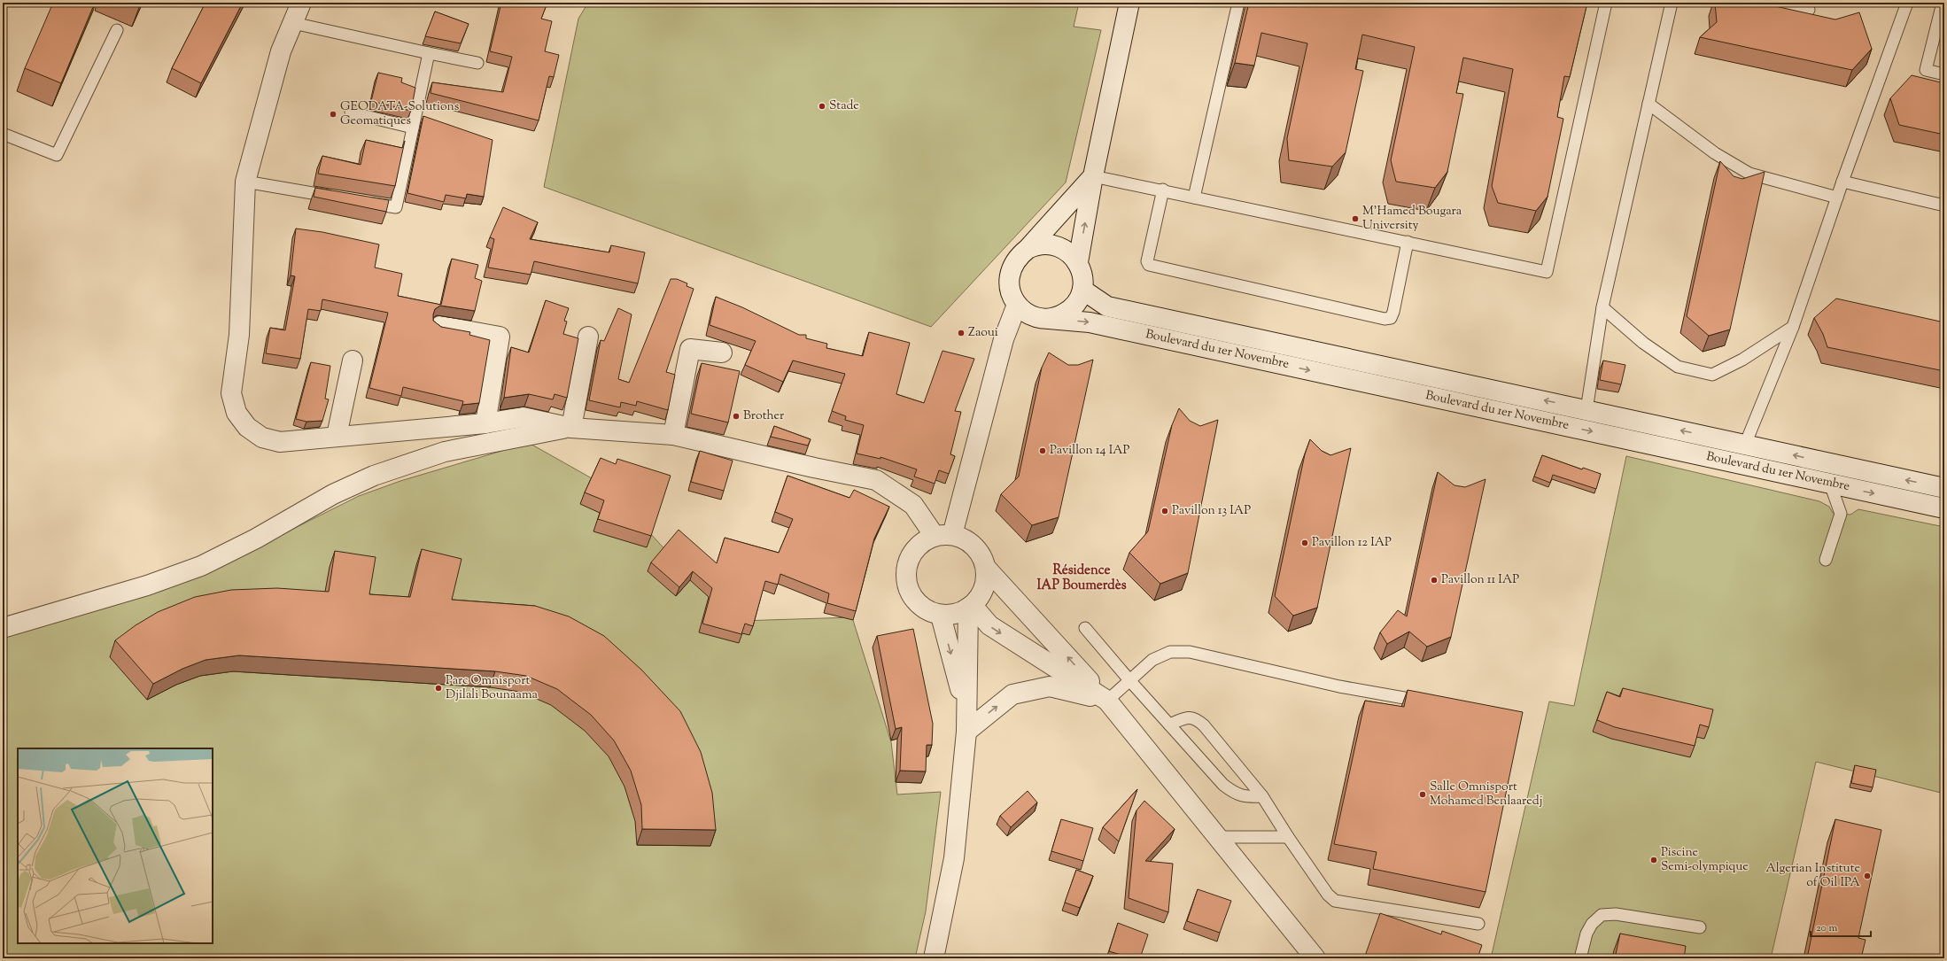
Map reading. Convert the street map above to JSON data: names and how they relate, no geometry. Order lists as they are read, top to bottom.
{
  "streets": {
    "street": ["Boulevard du 1er Novembre"]
  },
  "districts": ["Résidence IAP Boumerdès"],
  "places": [
    "Stade",
    "GEODATA-Solutions Geomatiques",
    "M'Hamed Bougara University",
    "Zaoui",
    "Brother",
    "Pavillon 14 IAP",
    "Pavillon 13 IAP",
    "Pavillon 12 IAP",
    "Pavillon 11 IAP",
    "Parc Omnisport Djilali Bounaama",
    "Salle Omnisport Mohamed Benlaaredj",
    "Piscine Semi-olympique",
    "Algerian Institute of Oil IPA"
  ],
  "scale_bar": "20 m"
}
